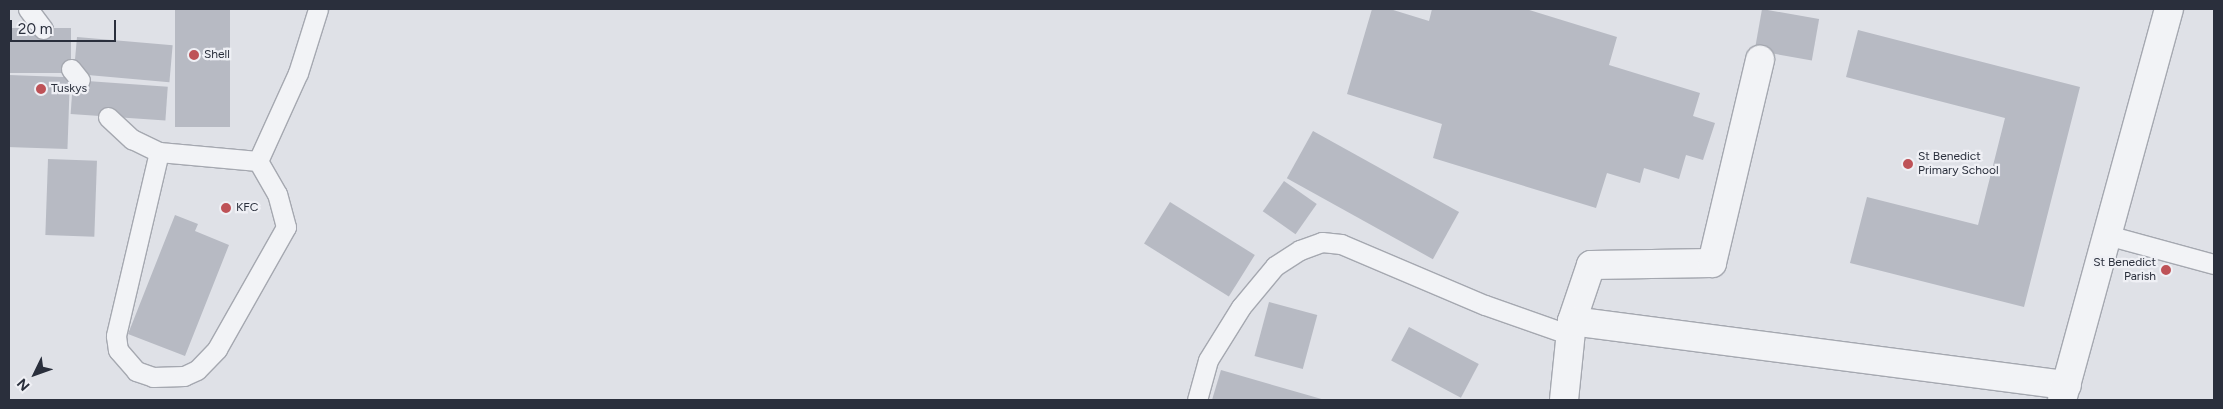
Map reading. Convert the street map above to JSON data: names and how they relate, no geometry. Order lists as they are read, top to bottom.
{
  "places": [
    "Shell",
    "Tuskys",
    "St Benedict Primary School",
    "KFC",
    "St Benedict Parish"
  ],
  "scale_bar": "20 m",
  "north": "bottom left"
}
